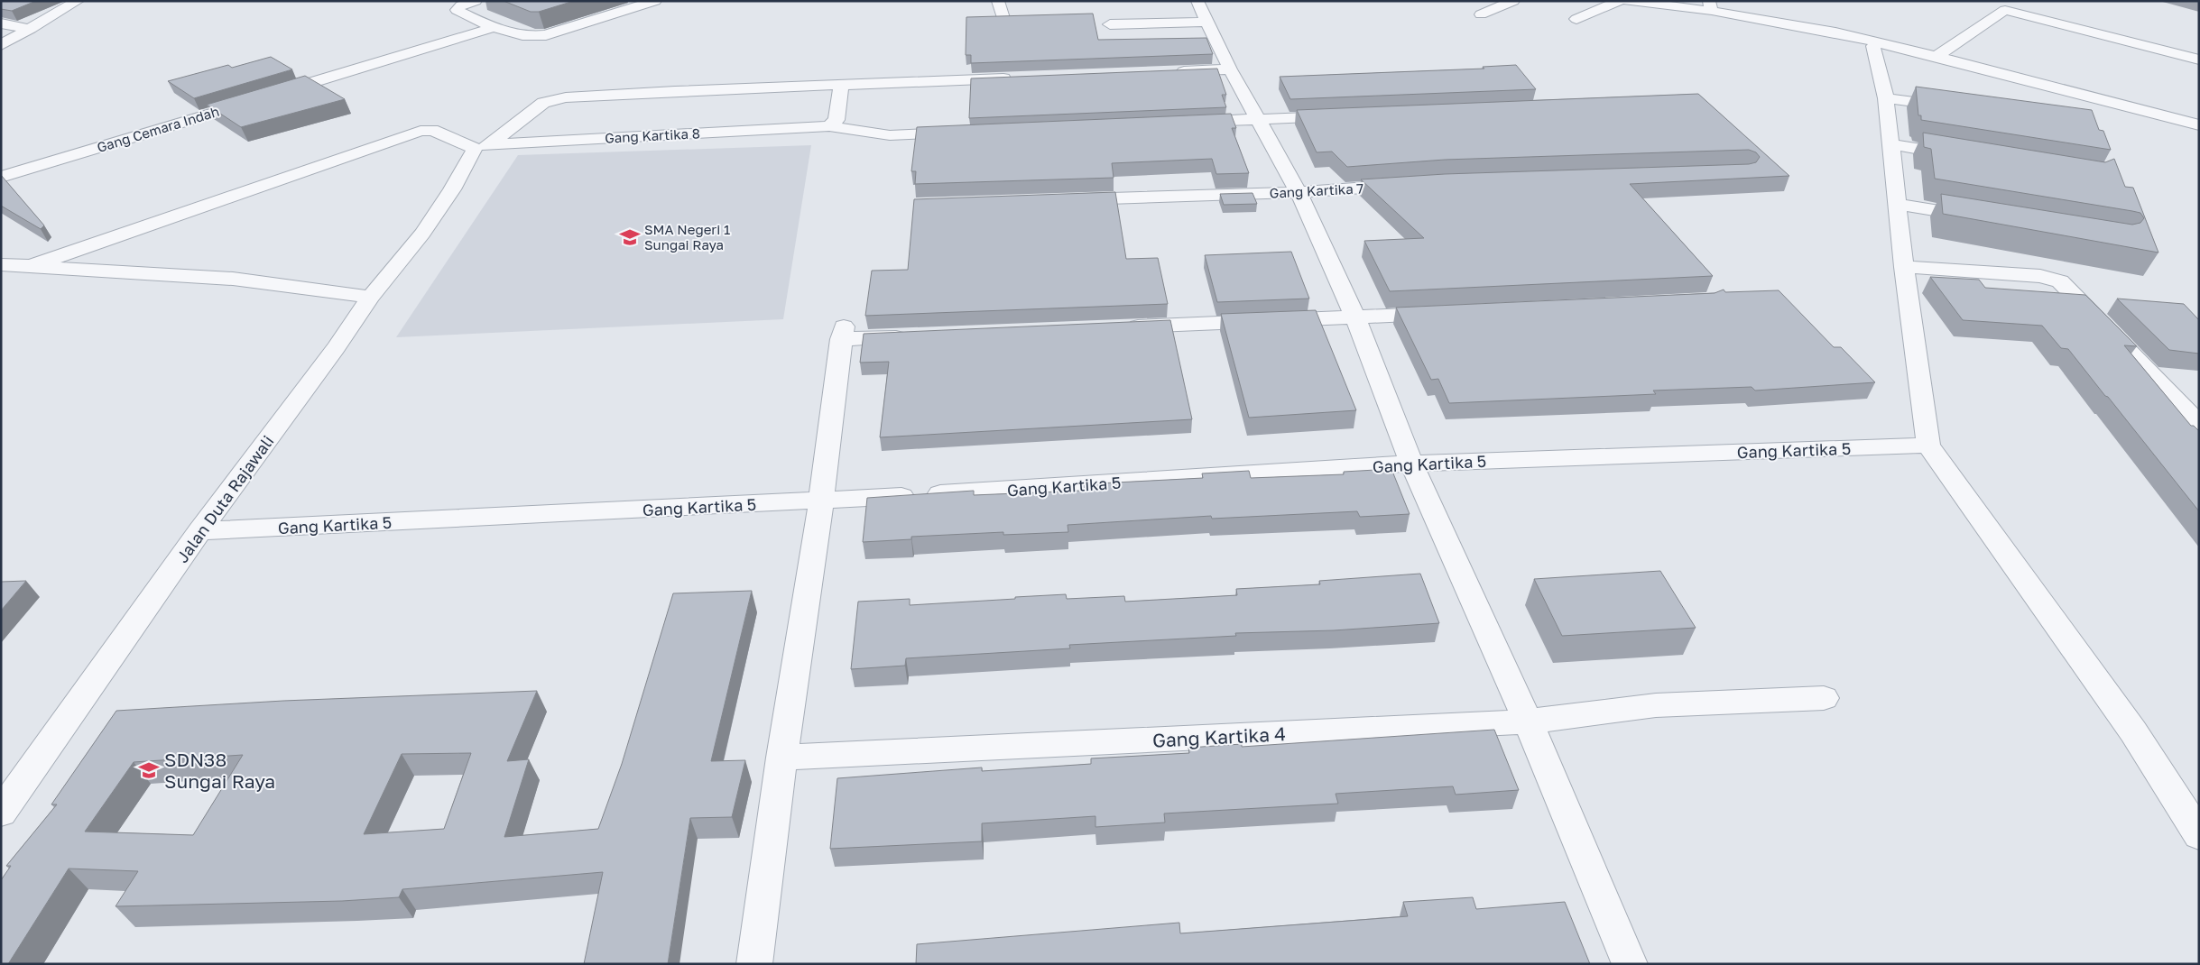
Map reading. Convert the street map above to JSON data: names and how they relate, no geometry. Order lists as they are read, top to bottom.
{
  "streets": {
    "street": [
      "Gang Cemara Indah",
      "Gang Kartika 8",
      "Gang Kartika 7",
      "Gang Kartika 5",
      "Jalan Duta Rajawali",
      "Gang Kartika 4"
    ]
  },
  "crossings": [
    ["Gang Kartika 8", "Jalan Duta Rajawali"],
    ["Gang Kartika 5", "Jalan Duta Rajawali"]
  ],
  "places": {
    "school or university": ["SMA Negeri 1 Sungai Raya", "SDN38 Sungai Raya"]
  }
}
